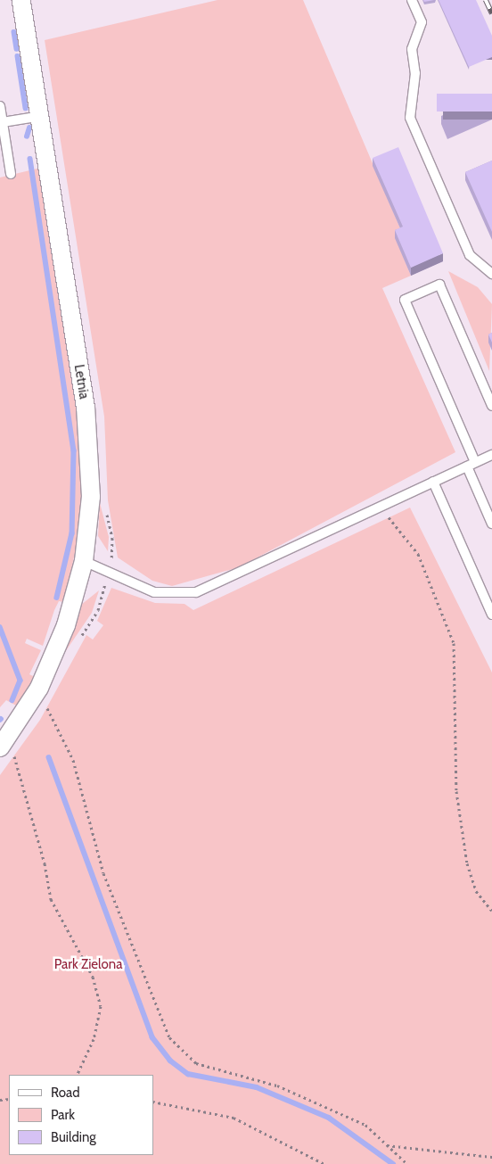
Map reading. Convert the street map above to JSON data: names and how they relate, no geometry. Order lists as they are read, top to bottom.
{
  "streets": {
    "street": ["Letnia"]
  },
  "parks": ["Park Zielona"],
  "legend": ["Road", "Park", "Building"]
}
